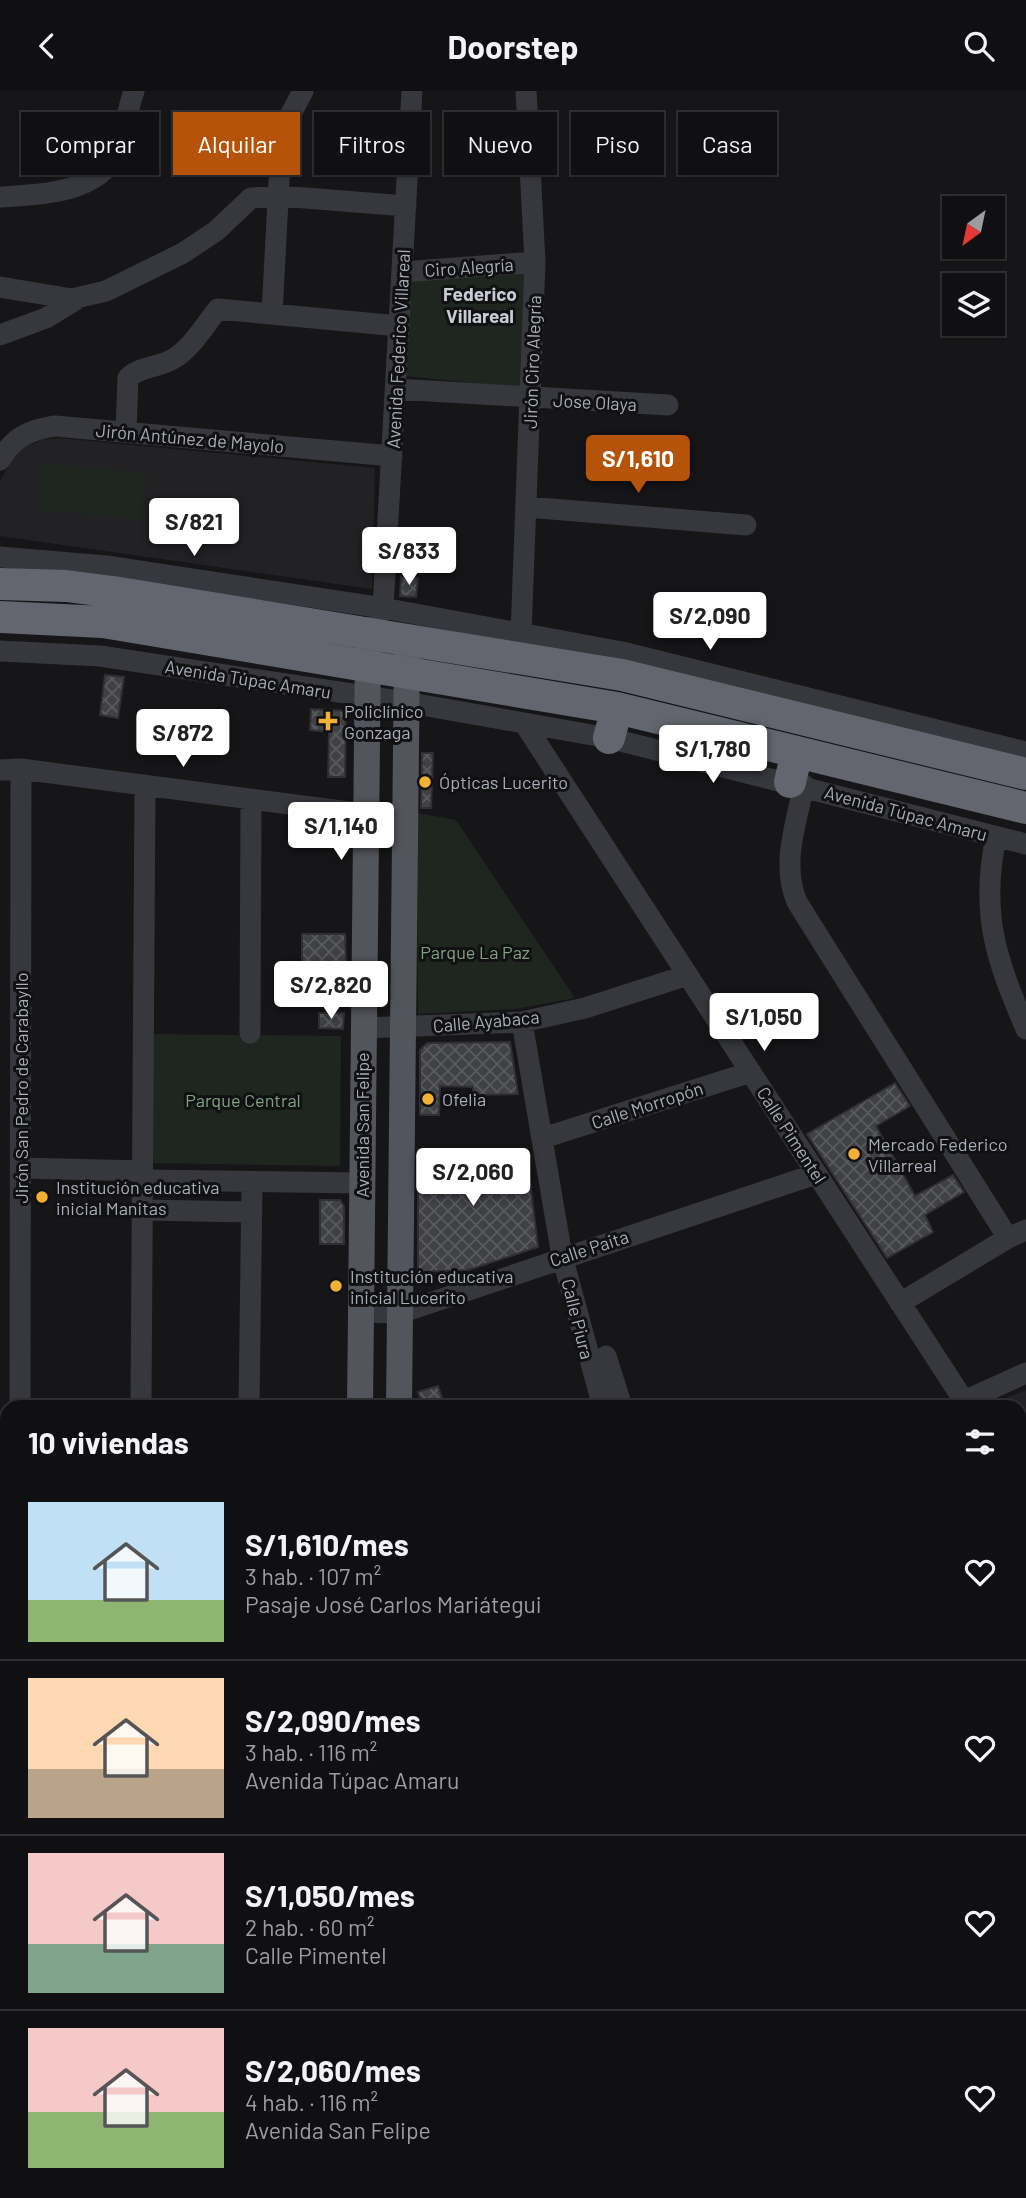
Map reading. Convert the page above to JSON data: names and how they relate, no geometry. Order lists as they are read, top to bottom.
{
  "streets": {
    "highway": ["Avenida Túpac Amaru"],
    "main road": ["Avenida San Felipe"],
    "street": [
      "Ciro Alegría",
      "Avenida Federico Villareal",
      "Jirón Ciro Alegría",
      "Jose Olaya",
      "Jirón Antúnez de Mayolo",
      "Calle Ayabaca",
      "Jirón San Pedro de Carabayllo",
      "Calle Morropón",
      "Calle Pimentel",
      "Calle Paita",
      "Calle Piura"
    ]
  },
  "crossings": [
    ["Ciro Alegría", "Avenida Federico Villareal"],
    ["Ciro Alegría", "Jirón Ciro Alegría"],
    ["Avenida Federico Villareal", "Jose Olaya"],
    ["Avenida Federico Villareal", "Jirón Antúnez de Mayolo"],
    ["Avenida Federico Villareal", "Avenida San Felipe"],
    ["Jirón Ciro Alegría", "Jose Olaya"],
    ["Avenida Túpac Amaru", "Avenida San Felipe"],
    ["Avenida Túpac Amaru", "Calle Pimentel"],
    ["Calle Ayabaca", "Avenida San Felipe"],
    ["Calle Ayabaca", "Calle Pimentel"],
    ["Calle Ayabaca", "Calle Piura"],
    ["Calle Morropón", "Calle Pimentel"],
    ["Calle Morropón", "Calle Piura"],
    ["Avenida San Felipe", "Calle Paita"],
    ["Calle Pimentel", "Calle Paita"],
    ["Calle Paita", "Calle Piura"]
  ],
  "districts": ["Federico Villareal"],
  "parks": ["Parque La Paz", "Parque Central"],
  "places": {
    "health": ["Policlínico Gonzaga"],
    "other": [
      "Ópticas Lucerito",
      "Ofelia",
      "Mercado Federico Villarreal",
      "Institución educativa inicial Manitas",
      "Institución educativa inicial Lucerito"
    ]
  },
  "north": "bottom left",
  "page": {
    "header": "Doorstep",
    "chip": [
      "Comprar",
      "Alquilar",
      "Filtros",
      "Nuevo",
      "Piso",
      "Casa"
    ],
    "price": [
      "S/1,610",
      "S/821",
      "S/833",
      "S/2,090",
      "S/872",
      "S/1,780",
      "S/1,140",
      "S/2,820",
      "S/1,050",
      "S/2,060"
    ],
    "heading": "10 viviendas",
    "list": [
      {
        "name": "S/1,610/mes",
        "note": "3 hab. · 107 m² · Pasaje José Carlos Mariátegui"
      },
      {
        "name": "S/2,090/mes",
        "note": "3 hab. · 116 m² · Avenida Túpac Amaru"
      },
      {
        "name": "S/1,050/mes",
        "note": "2 hab. · 60 m² · Calle Pimentel"
      },
      {
        "name": "S/2,060/mes",
        "note": "4 hab. · 116 m² · Avenida San Felipe"
      }
    ]
  }
}
